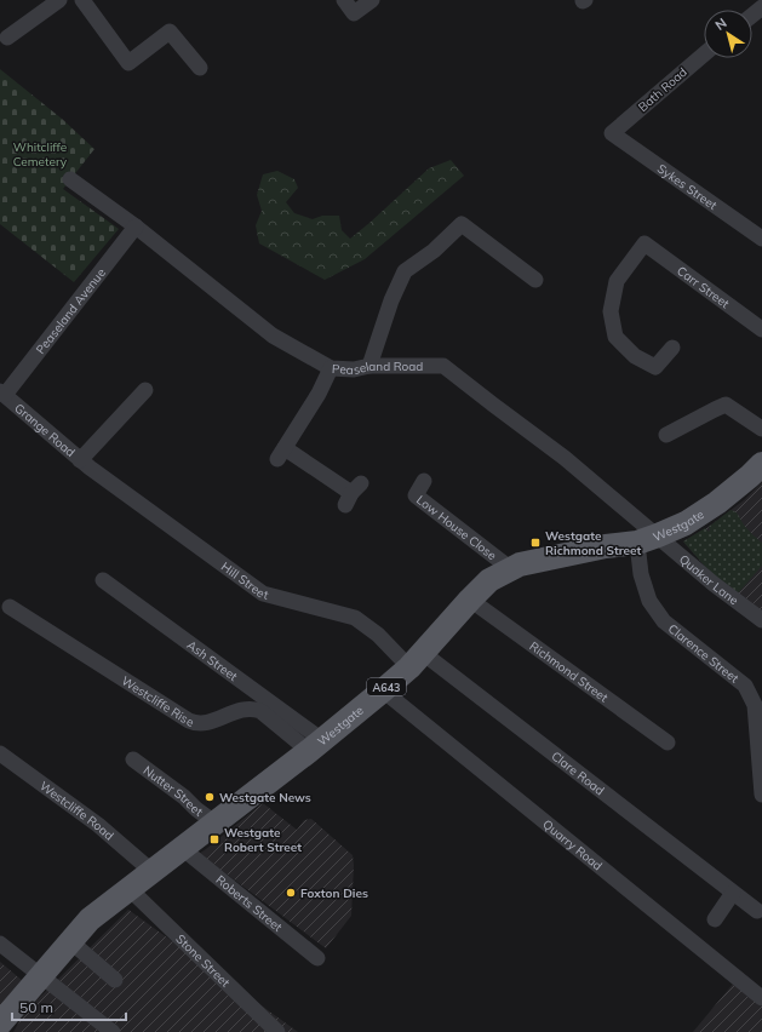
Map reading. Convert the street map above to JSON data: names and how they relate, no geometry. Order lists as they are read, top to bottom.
{
  "streets": {
    "main road": ["Westgate", "A643"],
    "street": [
      "Bath Road",
      "Sykes Street",
      "Carr Street",
      "Peaseland Avenue",
      "Peaseland Road",
      "Grange Road",
      "Low House Close",
      "Hill Street",
      "Quaker Lane",
      "Clarence Street",
      "Ash Street",
      "Richmond Street",
      "Westcliffe Rise",
      "Clare Road",
      "Nutter Street",
      "Westcliffe Road",
      "Quarry Road",
      "Roberts Street",
      "Stone Street"
    ]
  },
  "crossings": [
    ["Bath Road", "Sykes Street"],
    ["Peaseland Avenue", "Peaseland Road"],
    ["Peaseland Avenue", "Grange Road"],
    ["Peaseland Road", "Westgate"],
    ["Peaseland Road", "Quaker Lane"],
    ["Peaseland Road", "Clarence Street"],
    ["Grange Road", "Hill Street"],
    ["Westgate", "Low House Close"],
    ["Westgate", "Hill Street"],
    ["Westgate", "Quaker Lane"],
    ["Westgate", "Clarence Street"],
    ["Westgate", "Ash Street"],
    ["Westgate", "Richmond Street"],
    ["Westgate", "Westcliffe Rise"],
    ["Westgate", "Clare Road"],
    ["Westgate", "Nutter Street"],
    ["Westgate", "Westcliffe Road"],
    ["Westgate", "Quarry Road"],
    ["Westgate", "Roberts Street"],
    ["Westgate", "Stone Street"],
    ["Hill Street", "Clare Road"],
    ["Quaker Lane", "Clarence Street"],
    ["Ash Street", "Westcliffe Rise"]
  ],
  "parks": ["Whitcliffe Cemetery"],
  "places": {
    "transit": ["Westgate Richmond Street", "Westgate Robert Street"],
    "other": ["Westgate News", "Foxton Dies"]
  },
  "scale_bar": "50 m",
  "north": "top left"
}
